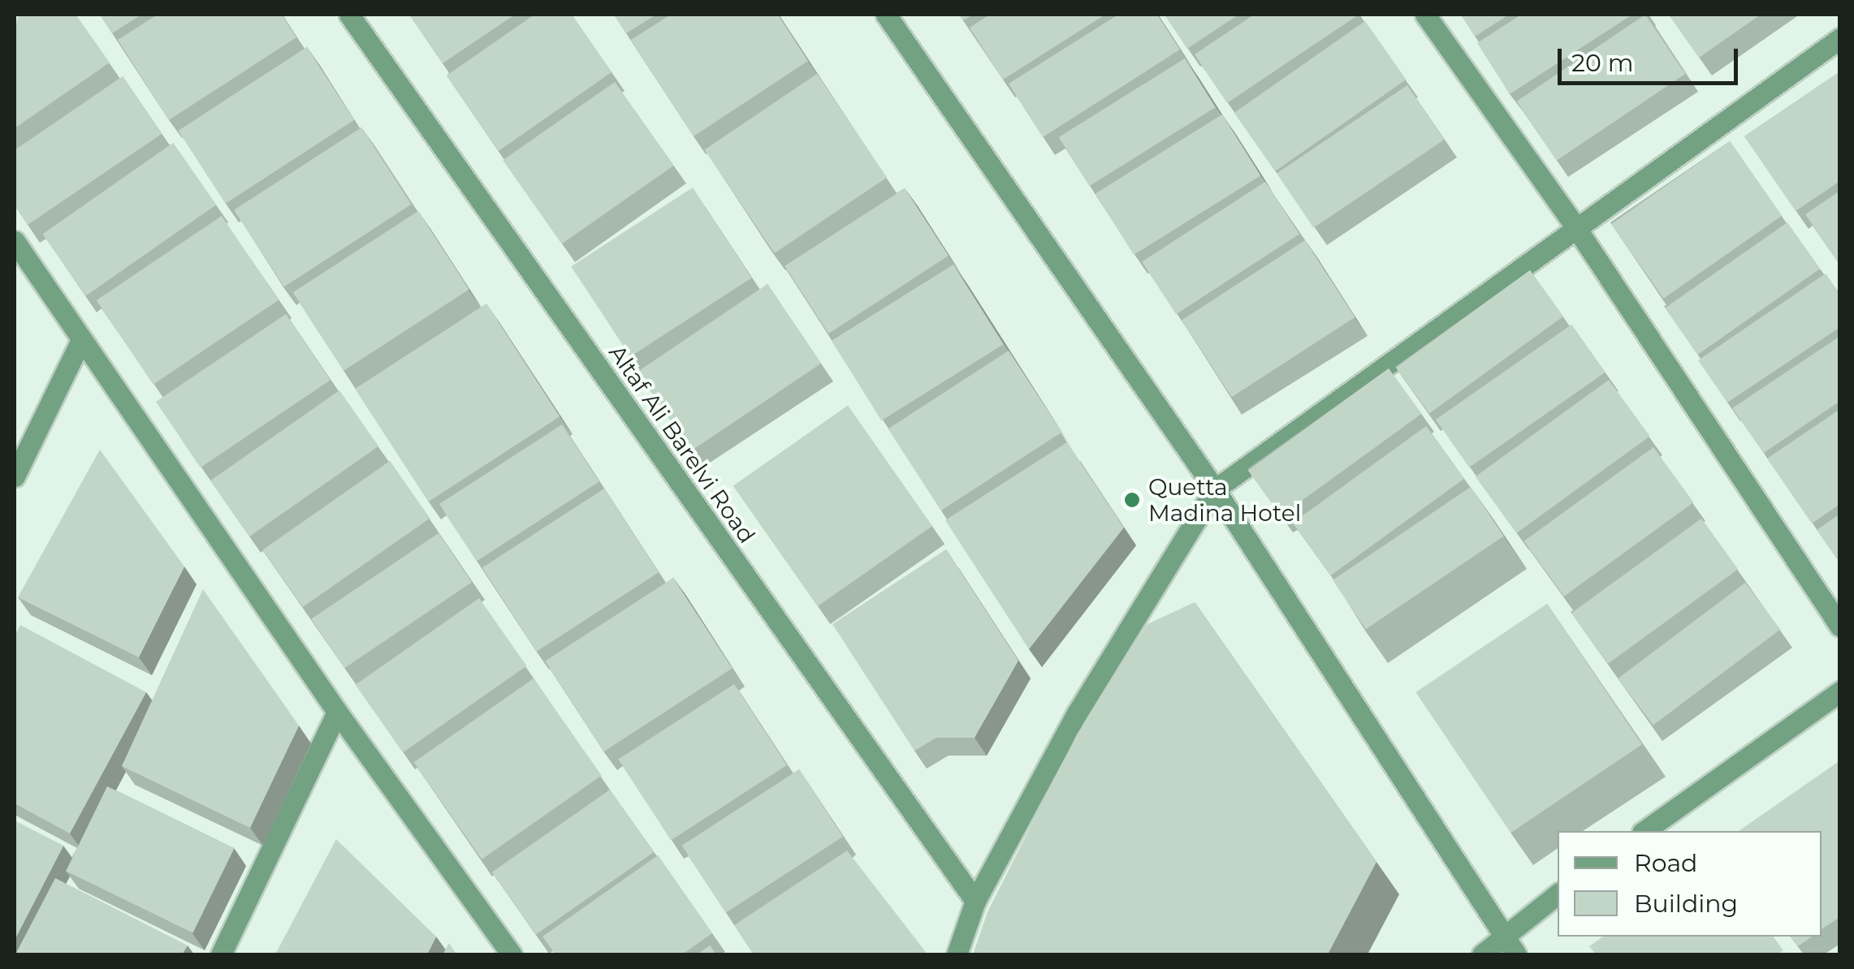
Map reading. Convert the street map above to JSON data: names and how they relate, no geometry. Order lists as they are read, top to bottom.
{
  "streets": {
    "street": ["Altaf Ali Barelvi Road"]
  },
  "places": ["Quetta Madina Hotel"],
  "legend": ["Road", "Building"],
  "scale_bar": "20 m"
}
